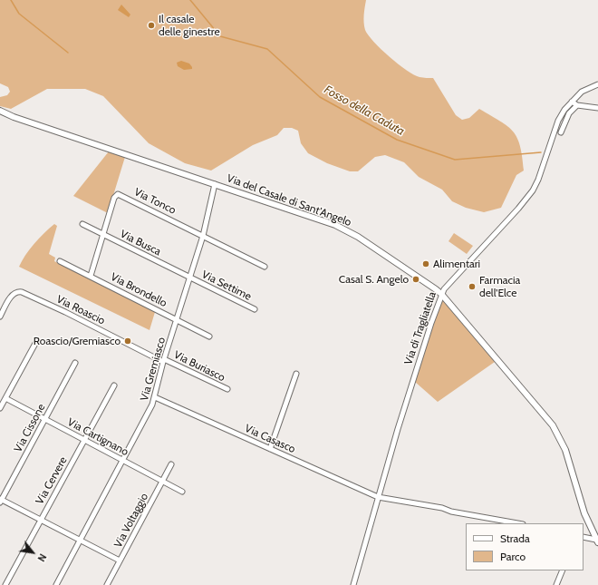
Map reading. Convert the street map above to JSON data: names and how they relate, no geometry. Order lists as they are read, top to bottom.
{
  "streets": {
    "main road": ["Via del Casale di Sant'Angelo"],
    "street": [
      "Via Tonco",
      "Via Busca",
      "Via Settime",
      "Via Brondello",
      "Via Roascio",
      "Via di Tragliatella",
      "Via Buriasco",
      "Via Gremiasco",
      "Via Cissone",
      "Via Cartignano",
      "Via Casasco",
      "Via Cervere",
      "Via Voltaggio"
    ]
  },
  "crossings": [
    ["Via del Casale di Sant'Angelo", "Via di Tragliatella"],
    ["Via del Casale di Sant'Angelo", "Via Gremiasco"],
    ["Via Tonco", "Via Busca"],
    ["Via Tonco", "Via Brondello"],
    ["Via Tonco", "Via Gremiasco"],
    ["Via Busca", "Via Settime"],
    ["Via Busca", "Via Gremiasco"],
    ["Via Settime", "Via Gremiasco"],
    ["Via Brondello", "Via Gremiasco"],
    ["Via Roascio", "Via Buriasco"],
    ["Via Roascio", "Via Gremiasco"],
    ["Via di Tragliatella", "Via Casasco"],
    ["Via Buriasco", "Via Gremiasco"],
    ["Via Gremiasco", "Via Cartignano"],
    ["Via Gremiasco", "Via Casasco"],
    ["Via Cissone", "Via Cartignano"],
    ["Via Cartignano", "Via Cervere"],
    ["Via Cartignano", "Via Voltaggio"]
  ],
  "water": ["Fosso della Caduta"],
  "places": [
    "Il casale delle ginestre",
    "Alimentari",
    "Casal S. Angelo",
    "Farmacia dell'Elce",
    "Roascio/Gremiasco"
  ],
  "legend": ["Strada", "Parco"],
  "north": "bottom right"
}
